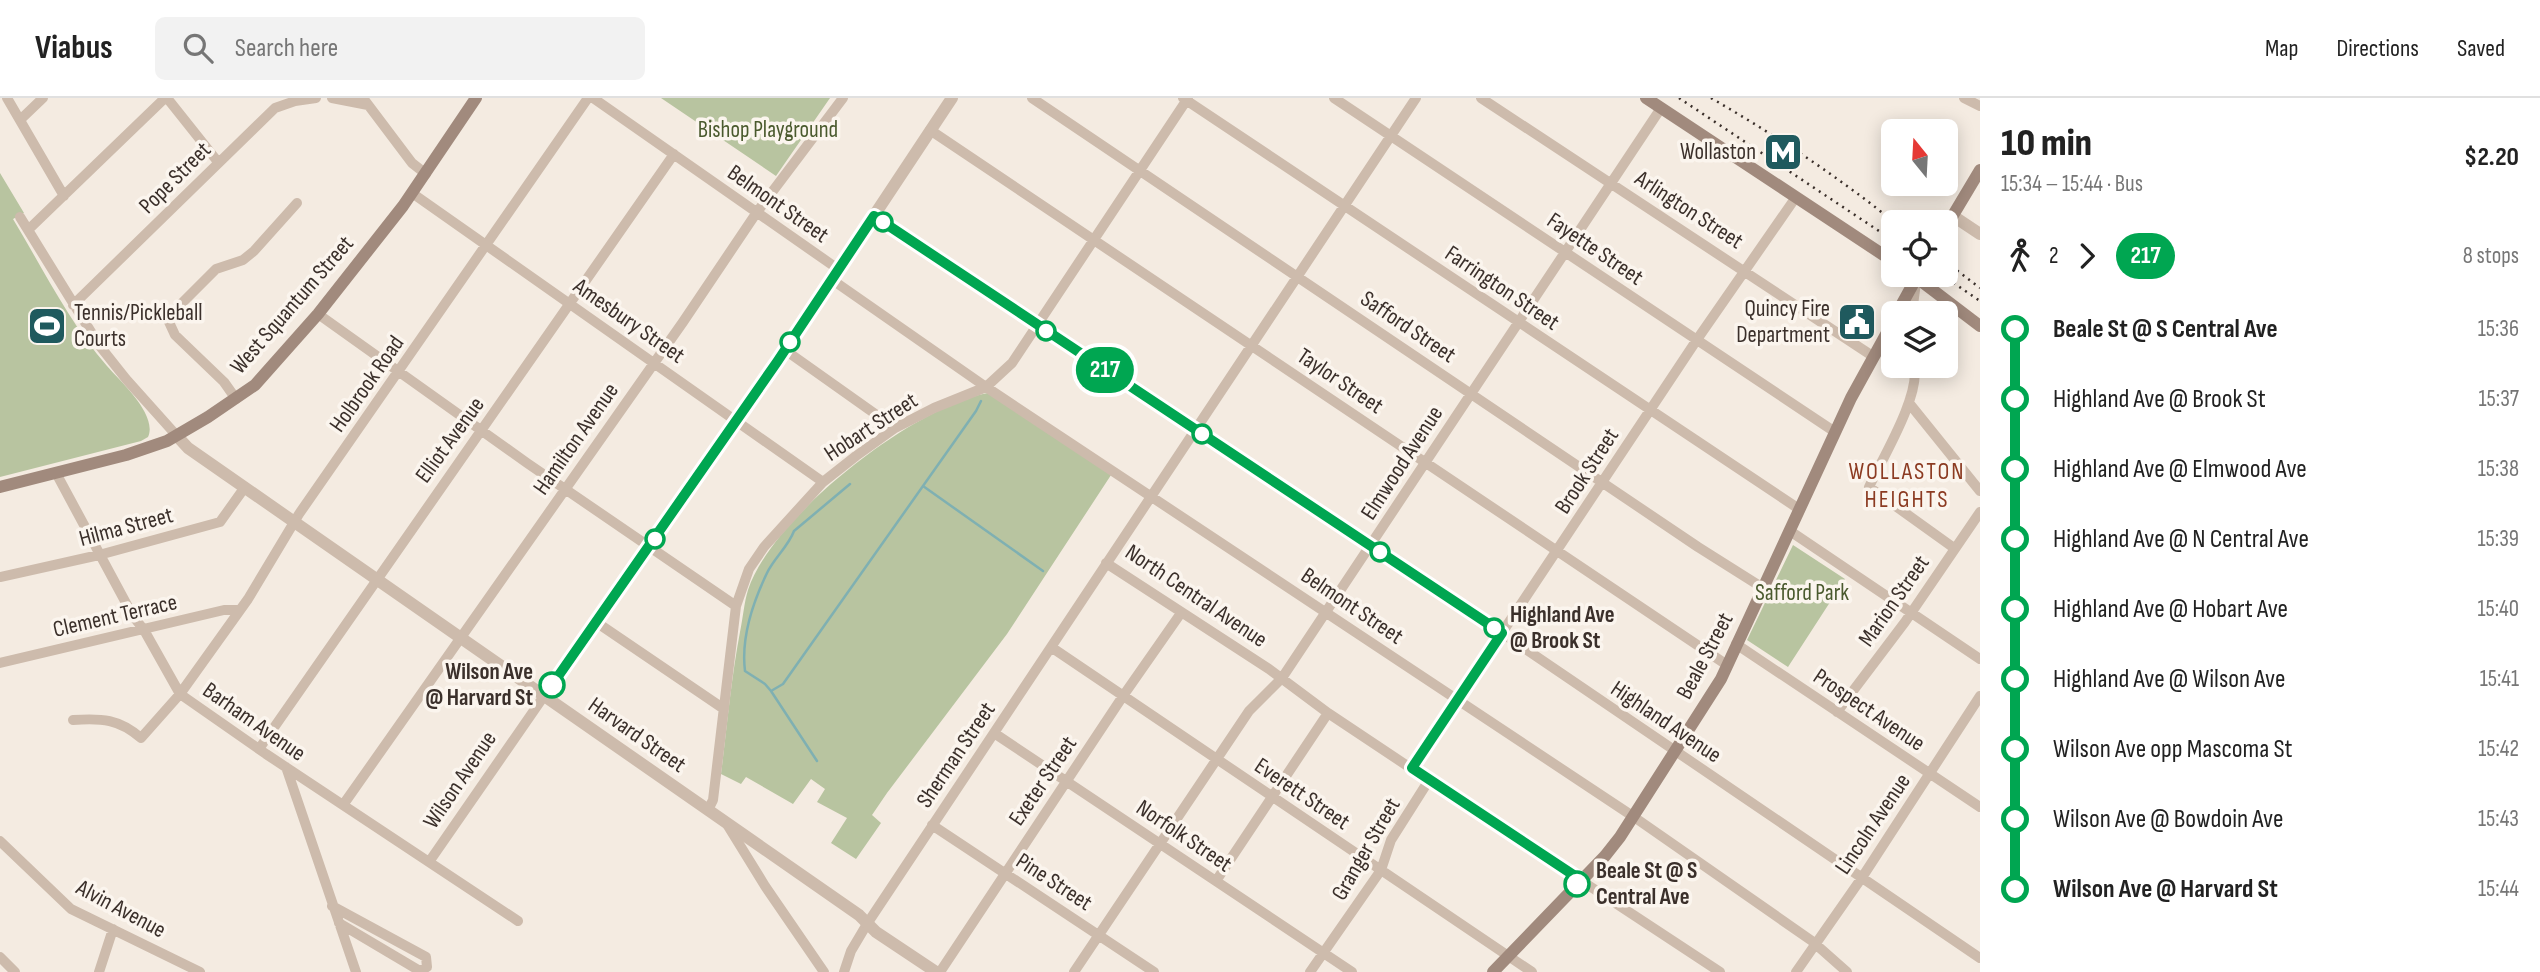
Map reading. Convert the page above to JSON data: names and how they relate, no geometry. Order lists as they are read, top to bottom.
{
  "streets": {
    "main road": ["West Squantum Street", "Beale Street"],
    "street": [
      "Pope Street",
      "Belmont Street",
      "Arlington Street",
      "Fayette Street",
      "Farrington Street",
      "Amesbury Street",
      "Safford Street",
      "Taylor Street",
      "Holbrook Road",
      "Hobart Street",
      "Hamilton Avenue",
      "Elliot Avenue",
      "Elmwood Avenue",
      "Brook Street",
      "Hilma Street",
      "North Central Avenue",
      "Marion Street",
      "Clement Terrace",
      "Prospect Avenue",
      "Barham Avenue",
      "Highland Avenue",
      "Harvard Street",
      "Sherman Street",
      "Wilson Avenue",
      "Exeter Street",
      "Everett Street",
      "Lincoln Avenue",
      "Norfolk Street",
      "Granger Street",
      "Pine Street",
      "Alvin Avenue"
    ]
  },
  "crossings": [
    ["Belmont Street", "Holbrook Road"],
    ["Belmont Street", "Hobart Street"],
    ["Belmont Street", "Hamilton Avenue"],
    ["Belmont Street", "Elliot Avenue"],
    ["Belmont Street", "Elmwood Avenue"],
    ["Belmont Street", "Brook Street"],
    ["Belmont Street", "North Central Avenue"],
    ["Belmont Street", "Beale Street"],
    ["Belmont Street", "Wilson Avenue"],
    ["Belmont Street", "Lincoln Avenue"],
    ["Arlington Street", "Elmwood Avenue"],
    ["Arlington Street", "Brook Street"],
    ["Arlington Street", "Beale Street"],
    ["Fayette Street", "Elmwood Avenue"],
    ["Fayette Street", "Brook Street"],
    ["Fayette Street", "North Central Avenue"],
    ["Fayette Street", "Beale Street"],
    ["Farrington Street", "Hobart Street"],
    ["Farrington Street", "Elmwood Avenue"],
    ["Farrington Street", "Brook Street"],
    ["Farrington Street", "North Central Avenue"],
    ["Farrington Street", "Beale Street"],
    ["West Squantum Street", "Amesbury Street"],
    ["West Squantum Street", "Barham Avenue"],
    ["West Squantum Street", "Harvard Street"],
    ["Amesbury Street", "Holbrook Road"],
    ["Amesbury Street", "Hobart Street"],
    ["Amesbury Street", "Hamilton Avenue"],
    ["Amesbury Street", "Elliot Avenue"],
    ["Amesbury Street", "Wilson Avenue"],
    ["Safford Street", "Hobart Street"],
    ["Safford Street", "Elmwood Avenue"],
    ["Safford Street", "Brook Street"],
    ["Safford Street", "North Central Avenue"],
    ["Safford Street", "Beale Street"],
    ["Taylor Street", "Hobart Street"],
    ["Taylor Street", "Elmwood Avenue"],
    ["Taylor Street", "Brook Street"],
    ["Taylor Street", "North Central Avenue"],
    ["Taylor Street", "Beale Street"],
    ["Taylor Street", "Wilson Avenue"],
    ["Holbrook Road", "Clement Terrace"],
    ["Holbrook Road", "Barham Avenue"],
    ["Holbrook Road", "Harvard Street"],
    ["Hobart Street", "Highland Avenue"],
    ["Hobart Street", "Harvard Street"],
    ["Hamilton Avenue", "Barham Avenue"],
    ["Hamilton Avenue", "Harvard Street"],
    ["Elliot Avenue", "Barham Avenue"],
    ["Elliot Avenue", "Harvard Street"],
    ["Elmwood Avenue", "North Central Avenue"],
    ["Elmwood Avenue", "Highland Avenue"],
    ["Elmwood Avenue", "Everett Street"],
    ["Elmwood Avenue", "Norfolk Street"],
    ["Elmwood Avenue", "Pine Street"],
    ["Brook Street", "North Central Avenue"],
    ["Brook Street", "Highland Avenue"],
    ["Hilma Street", "Barham Avenue"],
    ["Hilma Street", "Harvard Street"],
    ["North Central Avenue", "Beale Street"],
    ["North Central Avenue", "Highland Avenue"],
    ["North Central Avenue", "Sherman Street"],
    ["North Central Avenue", "Exeter Street"],
    ["North Central Avenue", "Granger Street"],
    ["Marion Street", "Prospect Avenue"],
    ["Clement Terrace", "Barham Avenue"],
    ["Beale Street", "Prospect Avenue"],
    ["Beale Street", "Highland Avenue"],
    ["Beale Street", "Everett Street"],
    ["Prospect Avenue", "Lincoln Avenue"],
    ["Barham Avenue", "Wilson Avenue"],
    ["Highland Avenue", "Wilson Avenue"],
    ["Highland Avenue", "Lincoln Avenue"],
    ["Harvard Street", "Sherman Street"],
    ["Harvard Street", "Wilson Avenue"],
    ["Harvard Street", "Exeter Street"],
    ["Sherman Street", "Everett Street"],
    ["Sherman Street", "Norfolk Street"],
    ["Sherman Street", "Pine Street"],
    ["Exeter Street", "Everett Street"],
    ["Exeter Street", "Norfolk Street"],
    ["Exeter Street", "Pine Street"],
    ["Everett Street", "Granger Street"],
    ["Norfolk Street", "Granger Street"]
  ],
  "districts": ["WOLLASTON HEIGHTS"],
  "parks": ["Bishop Playground", "Safford Park"],
  "places": {
    "metro station": ["Wollaston"],
    "public building": ["Quincy Fire Department"],
    "sports": ["Tennis/Pickleball Courts"],
    "other": ["Highland Ave @ Brook St", "Wilson Ave @ Harvard St", "Beale St @ S Central Ave"]
  },
  "lines": ["bus line 217"],
  "north": "top",
  "page": {
    "header": "Viabus",
    "search": "Search here",
    "nav": ["Map", "Directions", "Saved"],
    "on_map": "217",
    "heading": ["10 min", "15:34 – 15:44 · Bus", "$2.20"],
    "legs": ["2", "217", "8 stops"],
    "list": [
      {
        "name": "Beale St @ S Central Ave",
        "value": "15:36"
      },
      {
        "name": "Highland Ave @ Brook St",
        "value": "15:37"
      },
      {
        "name": "Highland Ave @ Elmwood Ave",
        "value": "15:38"
      },
      {
        "name": "Highland Ave @ N Central Ave",
        "value": "15:39"
      },
      {
        "name": "Highland Ave @ Hobart Ave",
        "value": "15:40"
      },
      {
        "name": "Highland Ave @ Wilson Ave",
        "value": "15:41"
      },
      {
        "name": "Wilson Ave opp Mascoma St",
        "value": "15:42"
      },
      {
        "name": "Wilson Ave @ Bowdoin Ave",
        "value": "15:43"
      },
      {
        "name": "Wilson Ave @ Harvard St",
        "value": "15:44"
      }
    ]
  }
}
